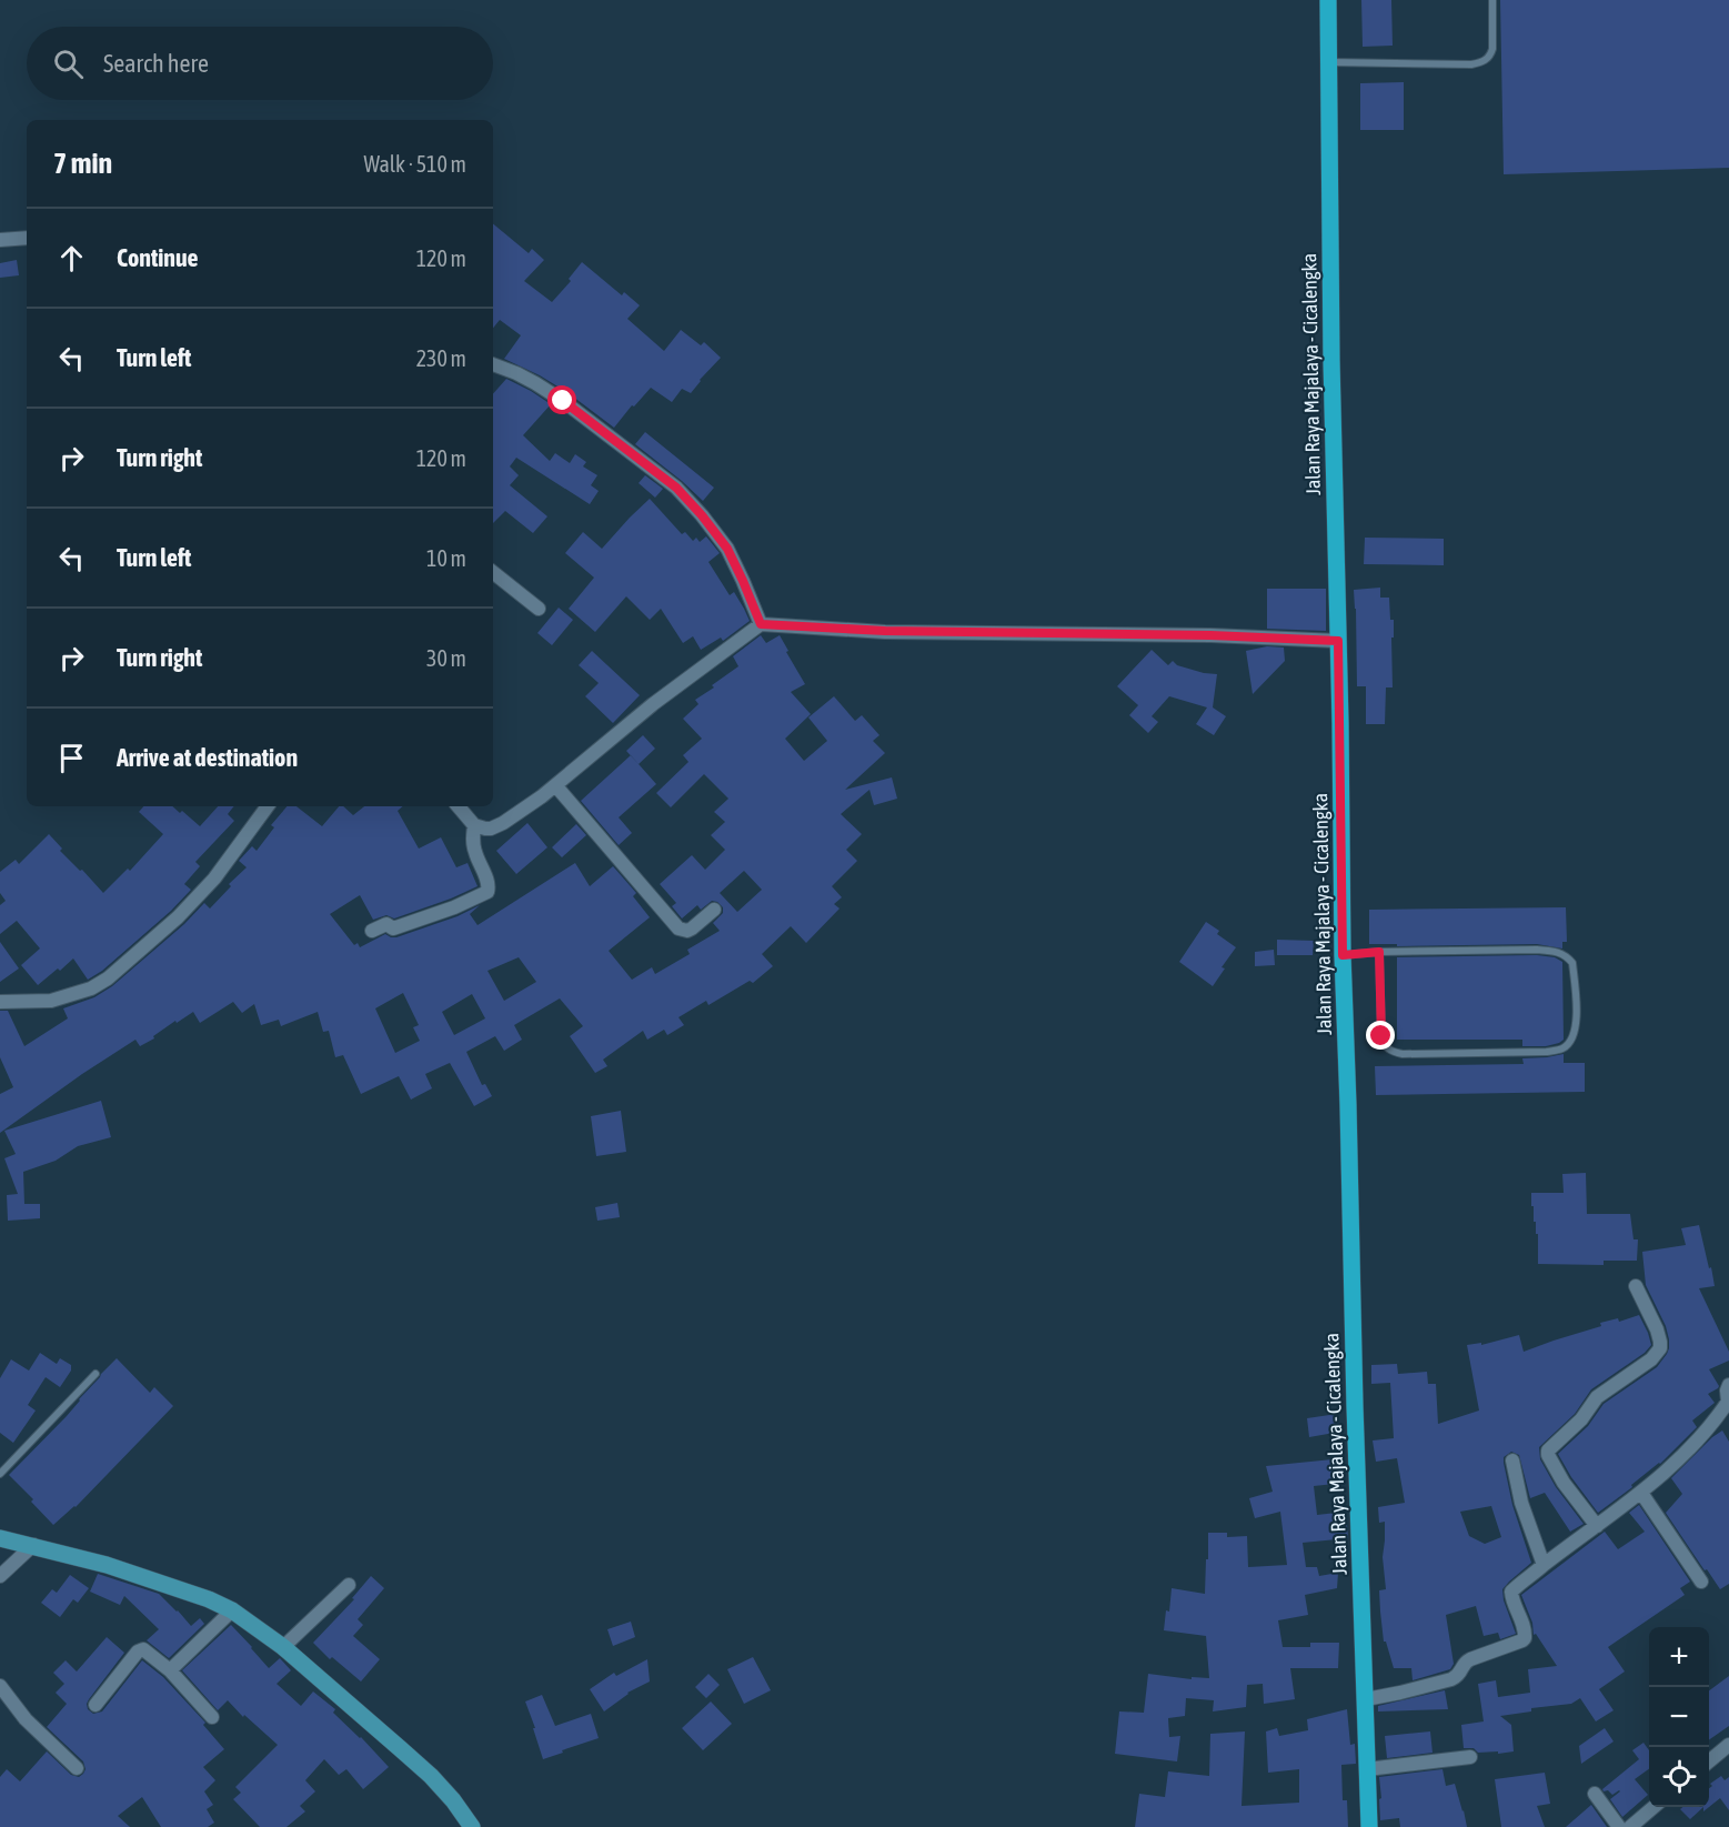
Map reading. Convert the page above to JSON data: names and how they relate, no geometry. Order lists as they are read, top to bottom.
{
  "streets": {
    "main road": ["Jalan Raya Majalaya - Cicalengka"]
  },
  "page": {
    "search": "Search here",
    "heading": ["7 min", "Walk · 510 m"],
    "list": [
      ["Continue", "120 m"],
      ["Turn left", "230 m"],
      ["Turn right", "120 m"],
      ["Turn left", "10 m"],
      ["Turn right", "30 m"],
      "Arrive at destination"
    ],
    "map_buttons": ["+", "−"]
  }
}
